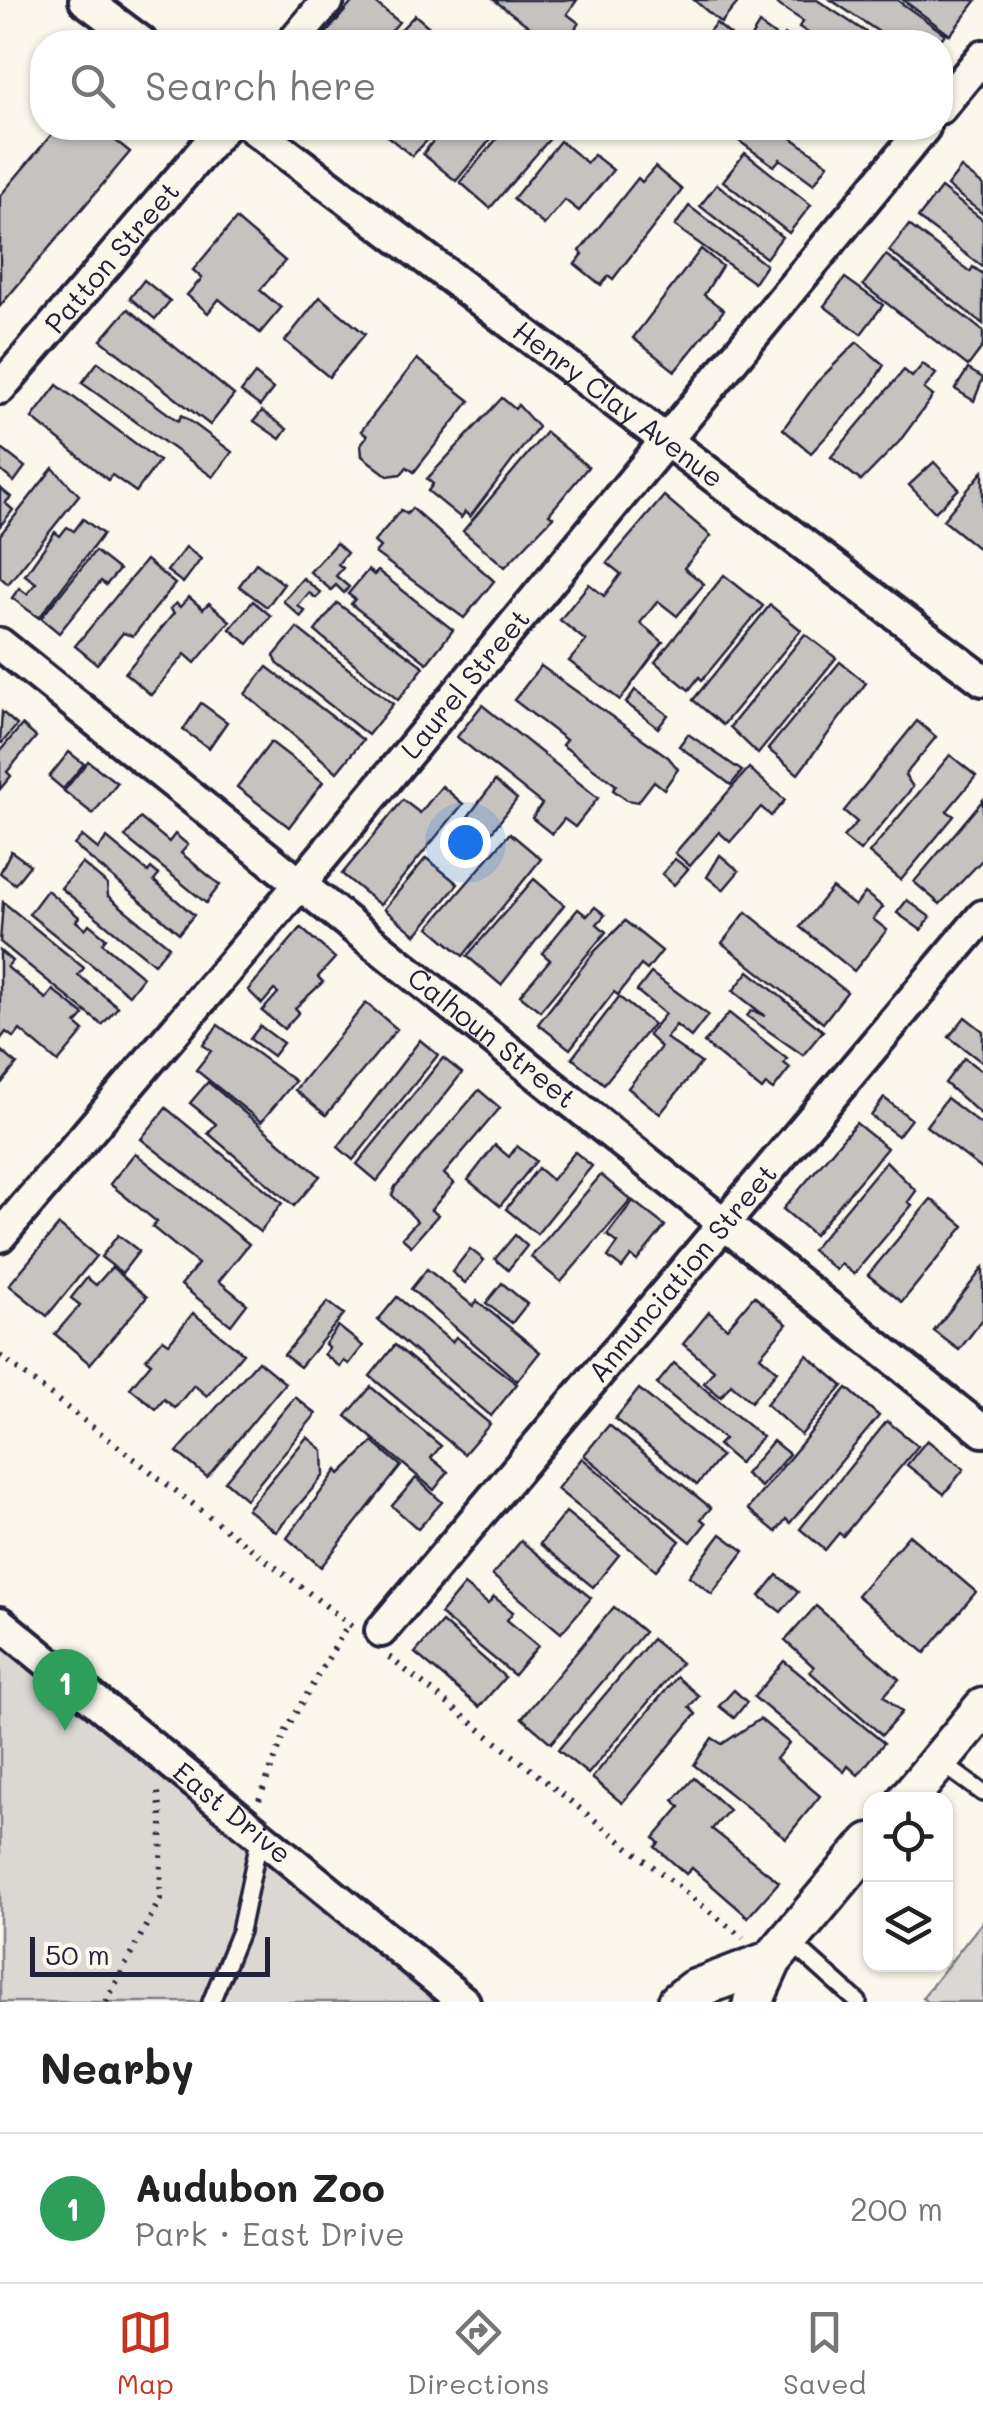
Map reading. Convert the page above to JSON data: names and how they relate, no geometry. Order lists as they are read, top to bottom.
{
  "streets": {
    "street": [
      "Patton Street",
      "Henry Clay Avenue",
      "Laurel Street",
      "Calhoun Street",
      "Annunciation Street",
      "East Drive"
    ]
  },
  "crossings": [
    ["Henry Clay Avenue", "Laurel Street"],
    ["Laurel Street", "Calhoun Street"],
    ["Calhoun Street", "Annunciation Street"]
  ],
  "scale_bar": "50 m",
  "page": {
    "search": "Search here",
    "pins": "1",
    "scale": "50 m",
    "heading": "Nearby",
    "list": [
      {
        "mark": "1",
        "name": "Audubon Zoo",
        "note": "Park · East Drive",
        "value": "200 m"
      }
    ],
    "nav": ["Map", "Directions", "Saved"]
  }
}
